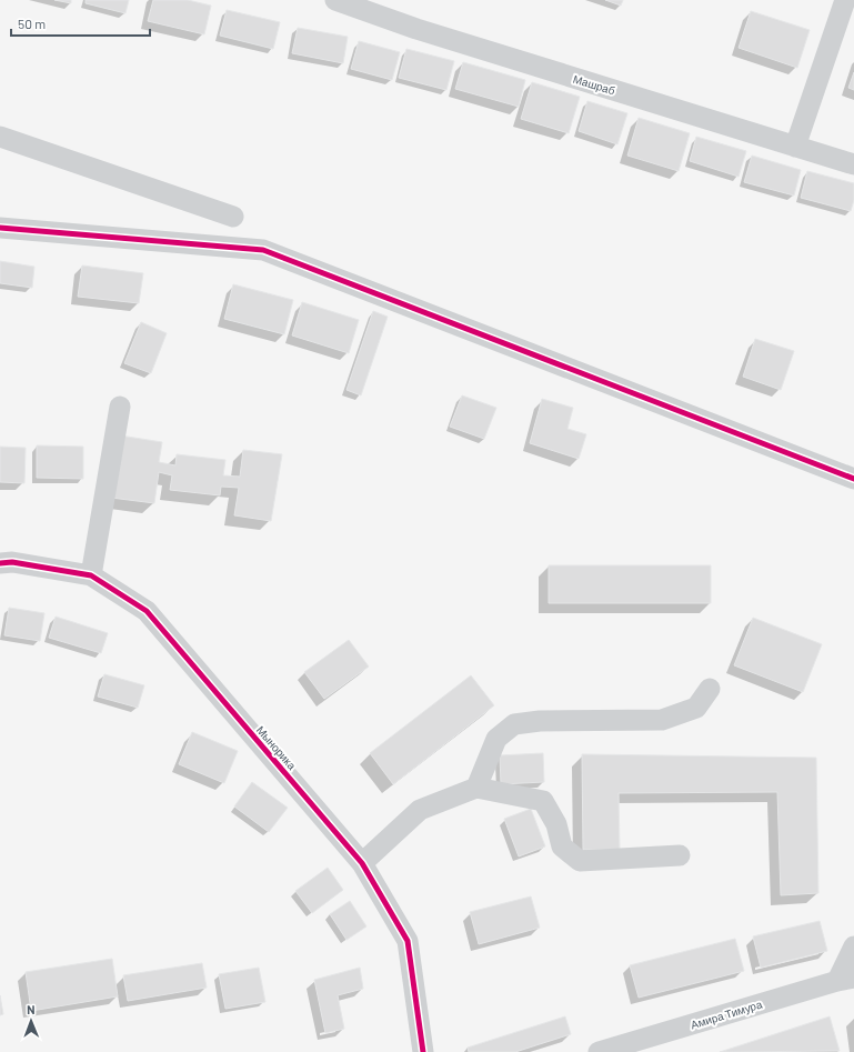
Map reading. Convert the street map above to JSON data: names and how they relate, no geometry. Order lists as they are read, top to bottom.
{
  "streets": {
    "street": ["Машраб", "Мынорика", "Амира Тимура"]
  },
  "scale_bar": "50 m",
  "north": "top"
}
